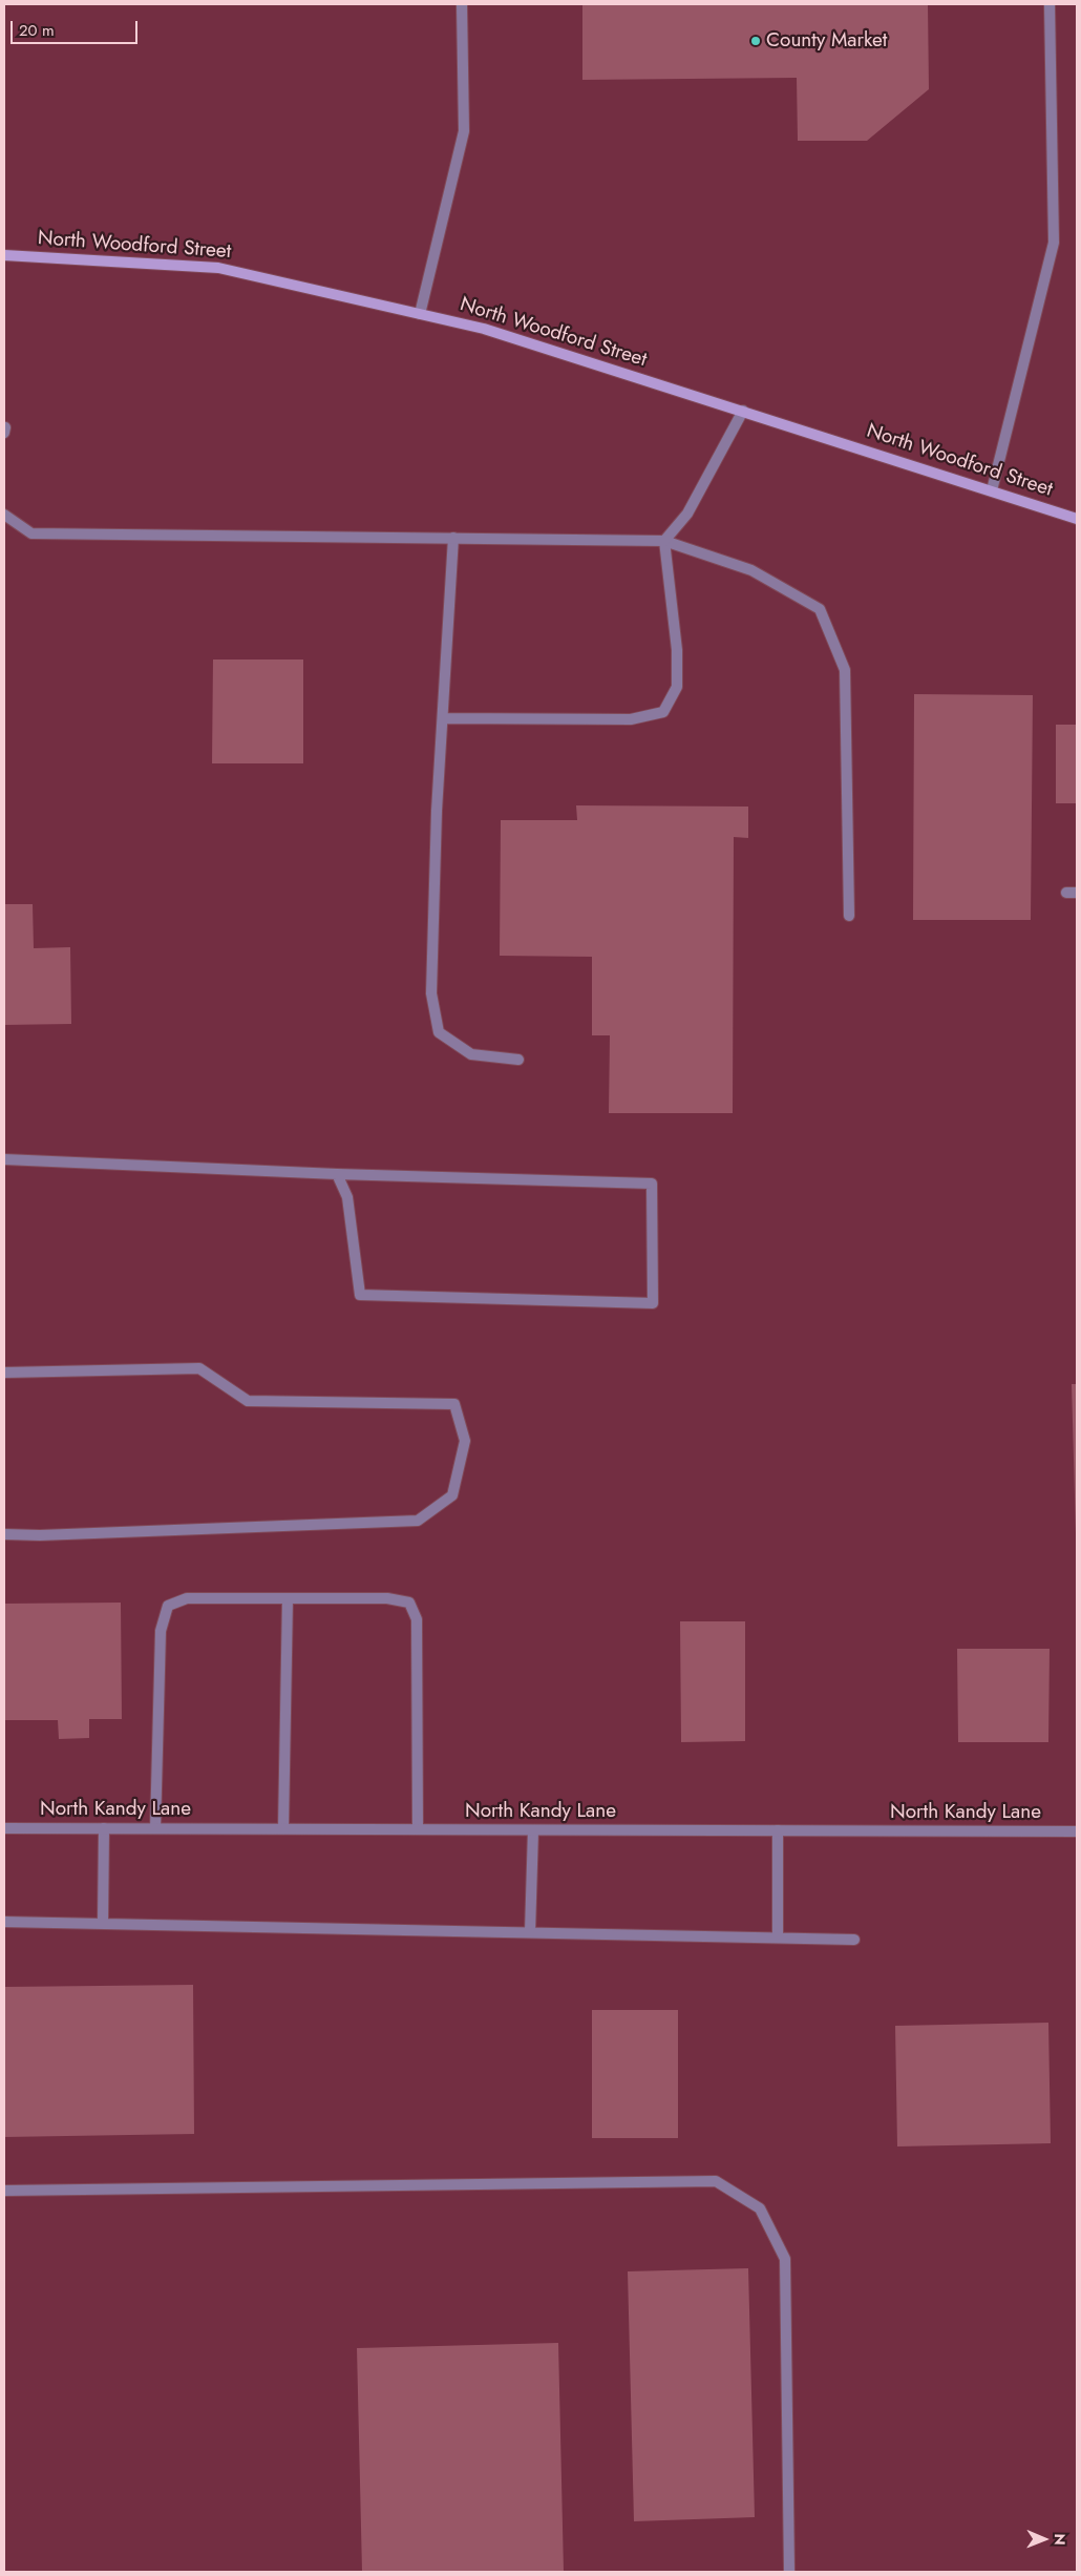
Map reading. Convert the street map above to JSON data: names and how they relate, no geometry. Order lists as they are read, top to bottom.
{
  "streets": {
    "street": ["North Woodford Street", "North Kandy Lane"]
  },
  "places": ["County Market"],
  "scale_bar": "20 m",
  "north": "right"
}
